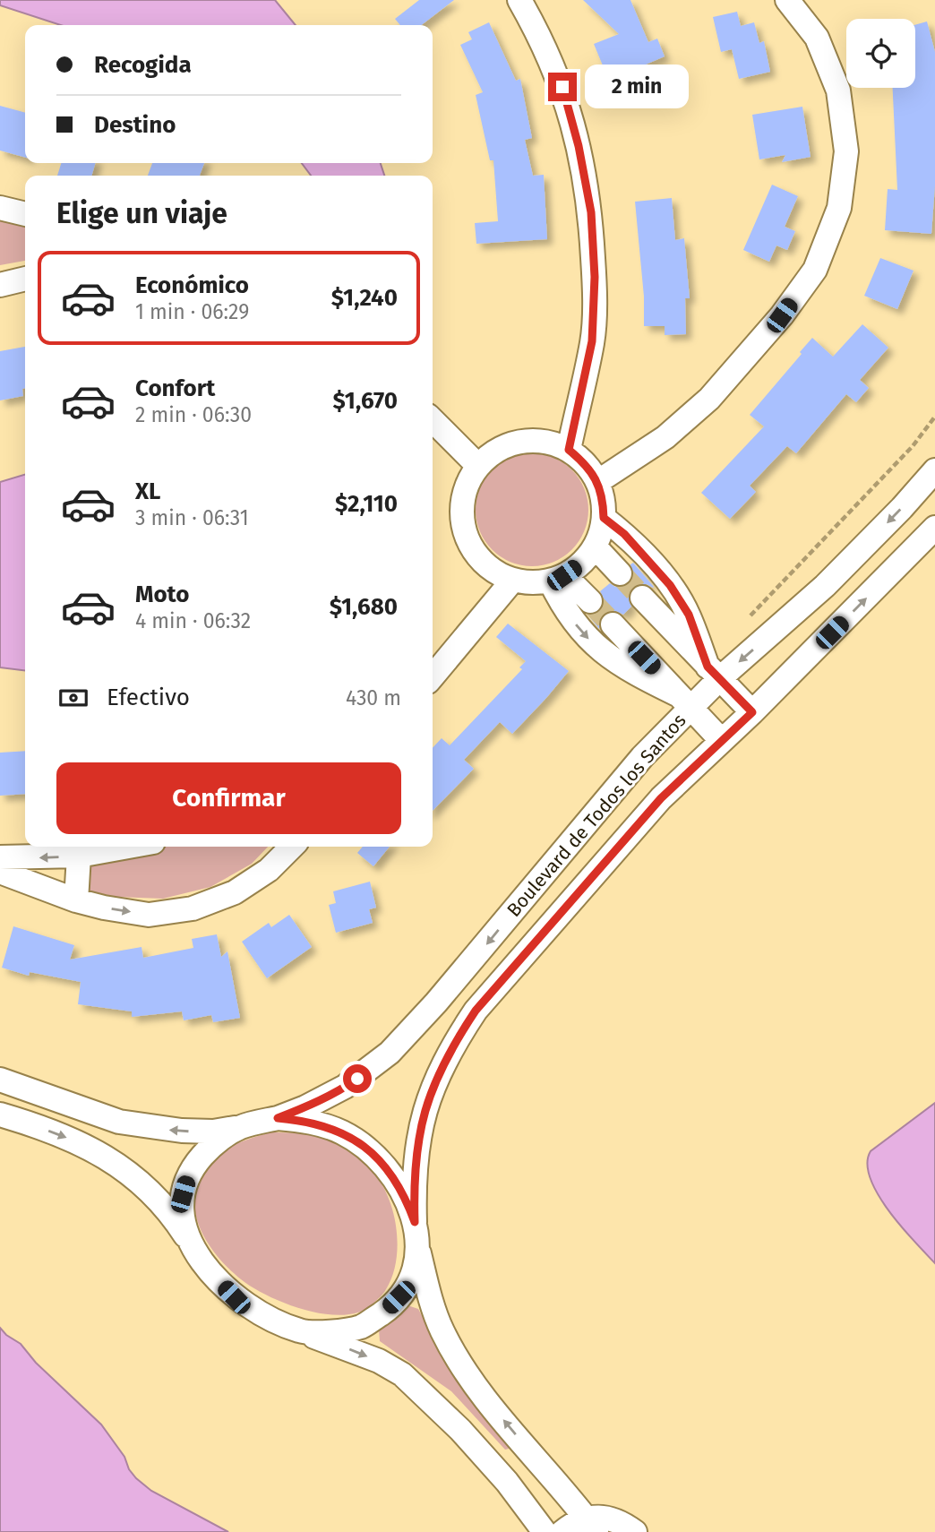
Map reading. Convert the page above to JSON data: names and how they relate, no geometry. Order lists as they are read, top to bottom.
{
  "streets": {
    "street": ["Boulevard de Todos los Santos"]
  },
  "page": {
    "banner": ["Recogida", "Destino"],
    "bubble": "2 min",
    "heading": "Elige un viaje",
    "list": [
      {
        "name": "Económico",
        "note": "1 min · 06:29",
        "value": "$1,240"
      },
      {
        "name": "Confort",
        "note": "2 min · 06:30",
        "value": "$1,670"
      },
      {
        "name": "XL",
        "note": "3 min · 06:31",
        "value": "$2,110"
      },
      {
        "name": "Moto",
        "note": "4 min · 06:32",
        "value": "$1,680"
      }
    ],
    "pay": ["Efectivo", "430 m"],
    "buttons": "Confirmar"
  }
}
